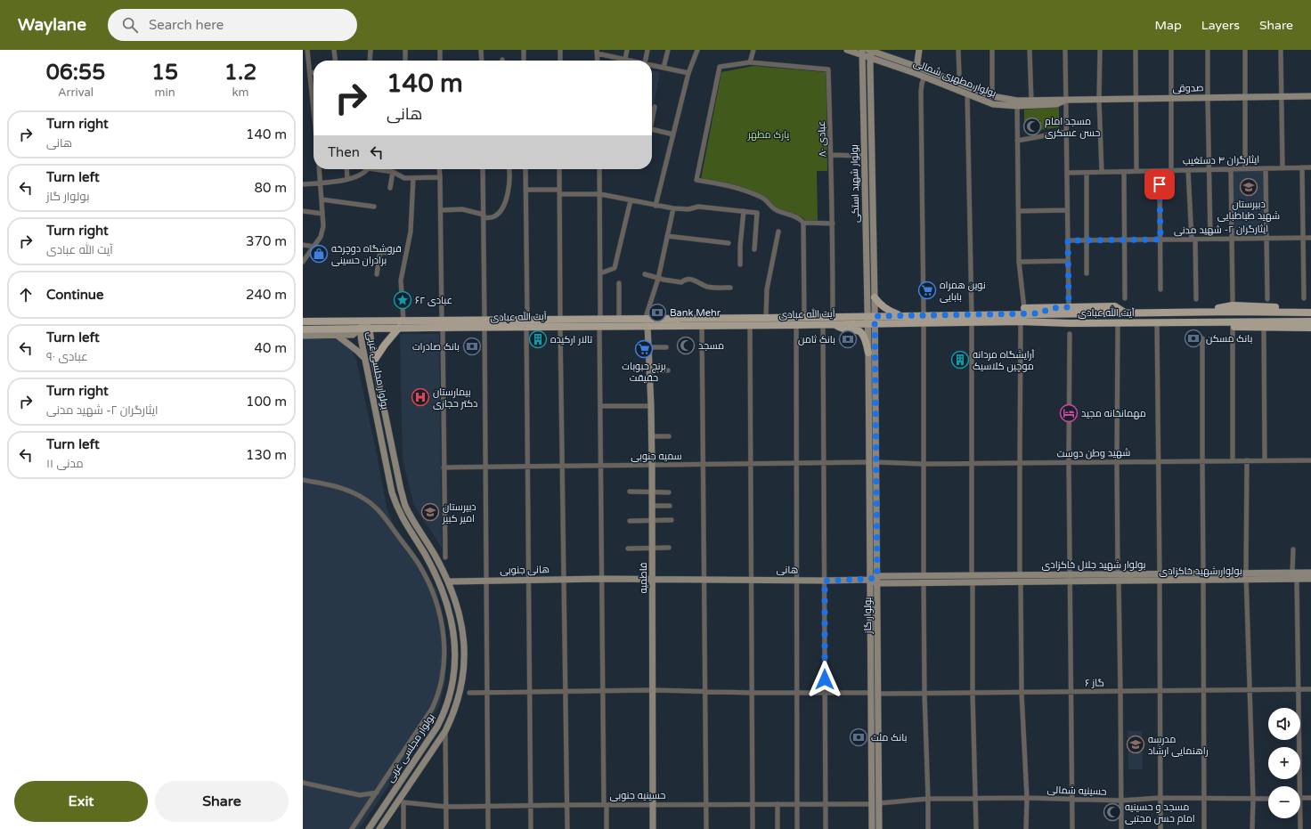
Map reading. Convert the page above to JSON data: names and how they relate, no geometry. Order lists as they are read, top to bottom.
{
  "streets": {
    "main road": [
      "بولوار مطهری شمالی",
      "صدوقی",
      "بولوار شهید استکی",
      "آیت الله عبادی",
      "بولوار مجلسی غربی",
      "بولوار شهید جلال خاکزادی",
      "هانی جنوبی",
      "هانی",
      "بولوار شهید خاکزادی",
      "فاطمیه",
      "بولوار گاز"
    ],
    "street": [
      "عبادی ۸۰",
      "ایثارگران ۴ دستغیب",
      "ایثارگران ۲- شهید مدنی",
      "شهید وطن دوست",
      "سمیه جنوبی",
      "گاز ۶",
      "حسینیه شمالی",
      "حسینیه جنوبی"
    ]
  },
  "crossings": [
    ["بولوار مطهری شمالی", "صدوقی"],
    ["بولوار مطهری شمالی", "بولوار شهید استکی"],
    ["عبادی ۸۰", "آیت الله عبادی"],
    ["بولوار شهید استکی", "آیت الله عبادی"],
    ["بولوار شهید استکی", "بولوار گاز"],
    ["آیت الله عبادی", "بولوار مجلسی غربی"],
    ["آیت الله عبادی", "فاطمیه"],
    ["آیت الله عبادی", "بولوار گاز"],
    ["بولوار مجلسی غربی", "هانی جنوبی"],
    ["شهید وطن دوست", "سمیه جنوبی"],
    ["شهید وطن دوست", "بولوار گاز"],
    ["سمیه جنوبی", "فاطمیه"],
    ["سمیه جنوبی", "بولوار گاز"],
    ["بولوار شهید جلال خاکزادی", "هانی"],
    ["بولوار شهید جلال خاکزادی", "بولوار شهید خاکزادی"],
    ["بولوار شهید جلال خاکزادی", "بولوار گاز"],
    ["هانی جنوبی", "هانی"],
    ["هانی جنوبی", "فاطمیه"],
    ["هانی", "فاطمیه"],
    ["هانی", "بولوار گاز"],
    ["بولوار شهید خاکزادی", "بولوار گاز"],
    ["فاطمیه", "گاز ۶"],
    ["فاطمیه", "حسینیه جنوبی"],
    ["بولوار گاز", "گاز ۶"],
    ["بولوار گاز", "حسینیه شمالی"],
    ["بولوار گاز", "حسینیه جنوبی"],
    ["حسینیه شمالی", "حسینیه جنوبی"]
  ],
  "parks": ["پارک مطهر"],
  "places": {
    "mosque": ["مسجد امام حسن عسکری", "مسجد", "مسجد و حسینیه امام حسن مجتبی"],
    "school or university": ["دبیرستان شهید طباطبایی", "دبیرستان امیر کبیر", "مدرسه راهنمایی ارشاد"],
    "shop": ["فروشگاه دوچرخه برادران حسینی"],
    "supermarket": ["نوین همراه بابایی", "برنج حبوبات حقیقت"],
    "place": ["عبادی ۶۲"],
    "bank": [
      "Bank Mehr",
      "بانک مسکن",
      "بانک ثامن",
      "بانک صادرات",
      "بانک ملت"
    ],
    "building": ["تالار ارکیده", "آرایشگاه مردانه موچین کلاسیک"],
    "hospital": ["بیمارستان دکتر حجازی"],
    "hotel": ["مهمانخانه مجید"]
  },
  "page": {
    "header": "Waylane",
    "search": "Search here",
    "nav": ["Map", "Layers", "Share"],
    "eta": [
      "06:55",
      "Arrival",
      "15",
      "min",
      "1.2",
      "km"
    ],
    "turn": ["140 m", "هانی"],
    "list": [
      {
        "name": "Turn right",
        "note": "هانی",
        "value": "140 m"
      },
      {
        "name": "Turn left",
        "note": "بولوار گاز",
        "value": "80 m"
      },
      {
        "name": "Turn right",
        "note": "آیت الله عبادی",
        "value": "370 m"
      },
      {
        "name": "Continue",
        "value": "240 m"
      },
      {
        "name": "Turn left",
        "note": "عبادی ۹۰",
        "value": "40 m"
      },
      {
        "name": "Turn right",
        "note": "ایثارگران ۲- شهید مدنی",
        "value": "100 m"
      },
      {
        "name": "Turn left",
        "note": "مدنی ۱۱",
        "value": "130 m"
      }
    ],
    "then": "Then",
    "map_buttons": ["+", "−"],
    "buttons": ["Exit", "Share"]
  }
}
